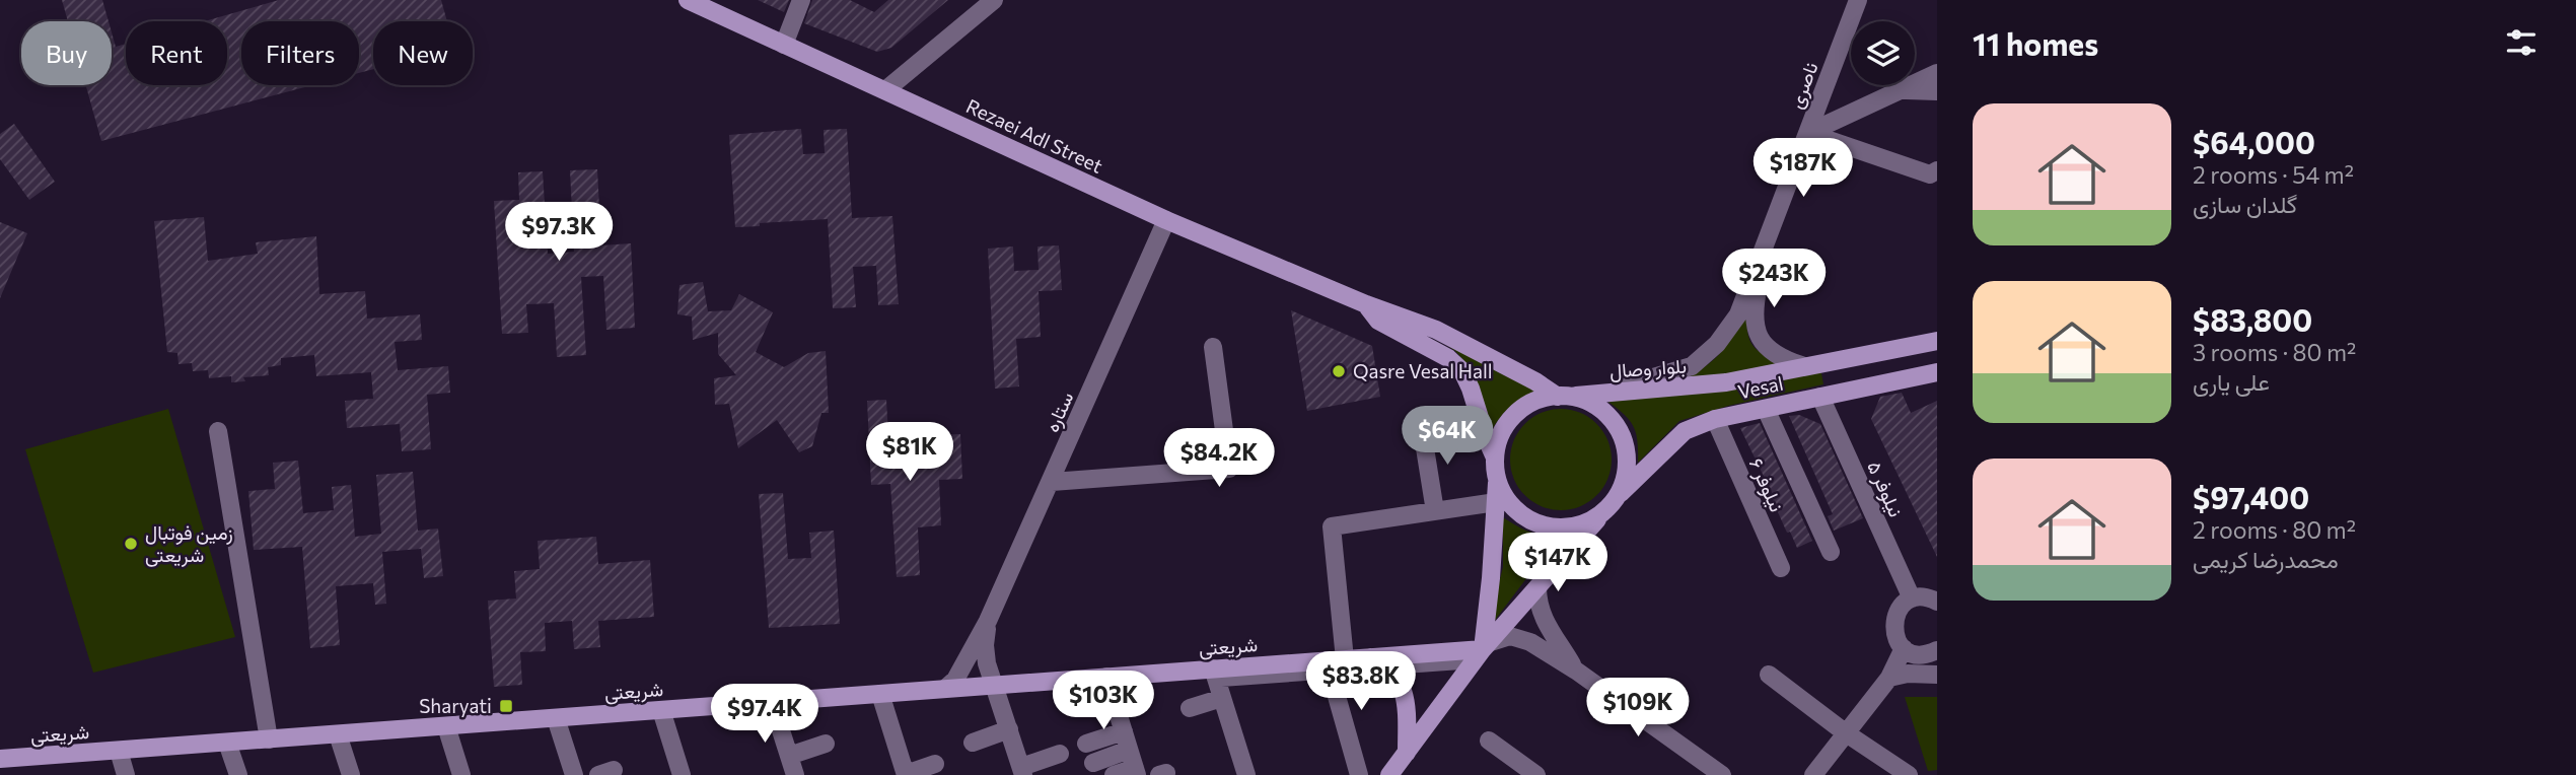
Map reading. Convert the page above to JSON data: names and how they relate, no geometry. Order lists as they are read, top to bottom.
{
  "streets": {
    "main road": [
      "Rezaei Adl Street",
      "بلوار وصال",
      "Vesal",
      "شریعتی"
    ],
    "street": [
      "ناصری",
      "ستاره",
      "نیلوفر ۶",
      "نیلوفر ۵"
    ]
  },
  "crossings": [
    ["ناصری", "بلوار وصال"],
    ["ناصری", "Vesal"],
    ["Rezaei Adl Street", "بلوار وصال"],
    ["Rezaei Adl Street", "Vesal"],
    ["Rezaei Adl Street", "ستاره"],
    ["بلوار وصال", "Vesal"],
    ["Vesal", "نیلوفر ۶"],
    ["Vesal", "نیلوفر ۵"],
    ["ستاره", "شریعتی"]
  ],
  "places": {
    "other": ["Qasre Vesal Hall", "زمین فوتبال شریعتی"],
    "transit": ["Sharyati"]
  },
  "page": {
    "heading": "11 homes",
    "chip": [
      "Buy",
      "Rent",
      "Filters",
      "New"
    ],
    "list": [
      {
        "name": "$64,000",
        "note": "2 rooms · 54 m² · گلدان سازی"
      },
      {
        "name": "$83,800",
        "note": "3 rooms · 80 m² · علی یاری"
      },
      {
        "name": "$97,400",
        "note": "2 rooms · 80 m² · محمدرضا کریمی"
      }
    ],
    "price": [
      "$187K",
      "$97.3K",
      "$243K",
      "$64K",
      "$81K",
      "$84.2K",
      "$147K",
      "$83.8K",
      "$103K",
      "$109K",
      "$97.4K"
    ]
  }
}
